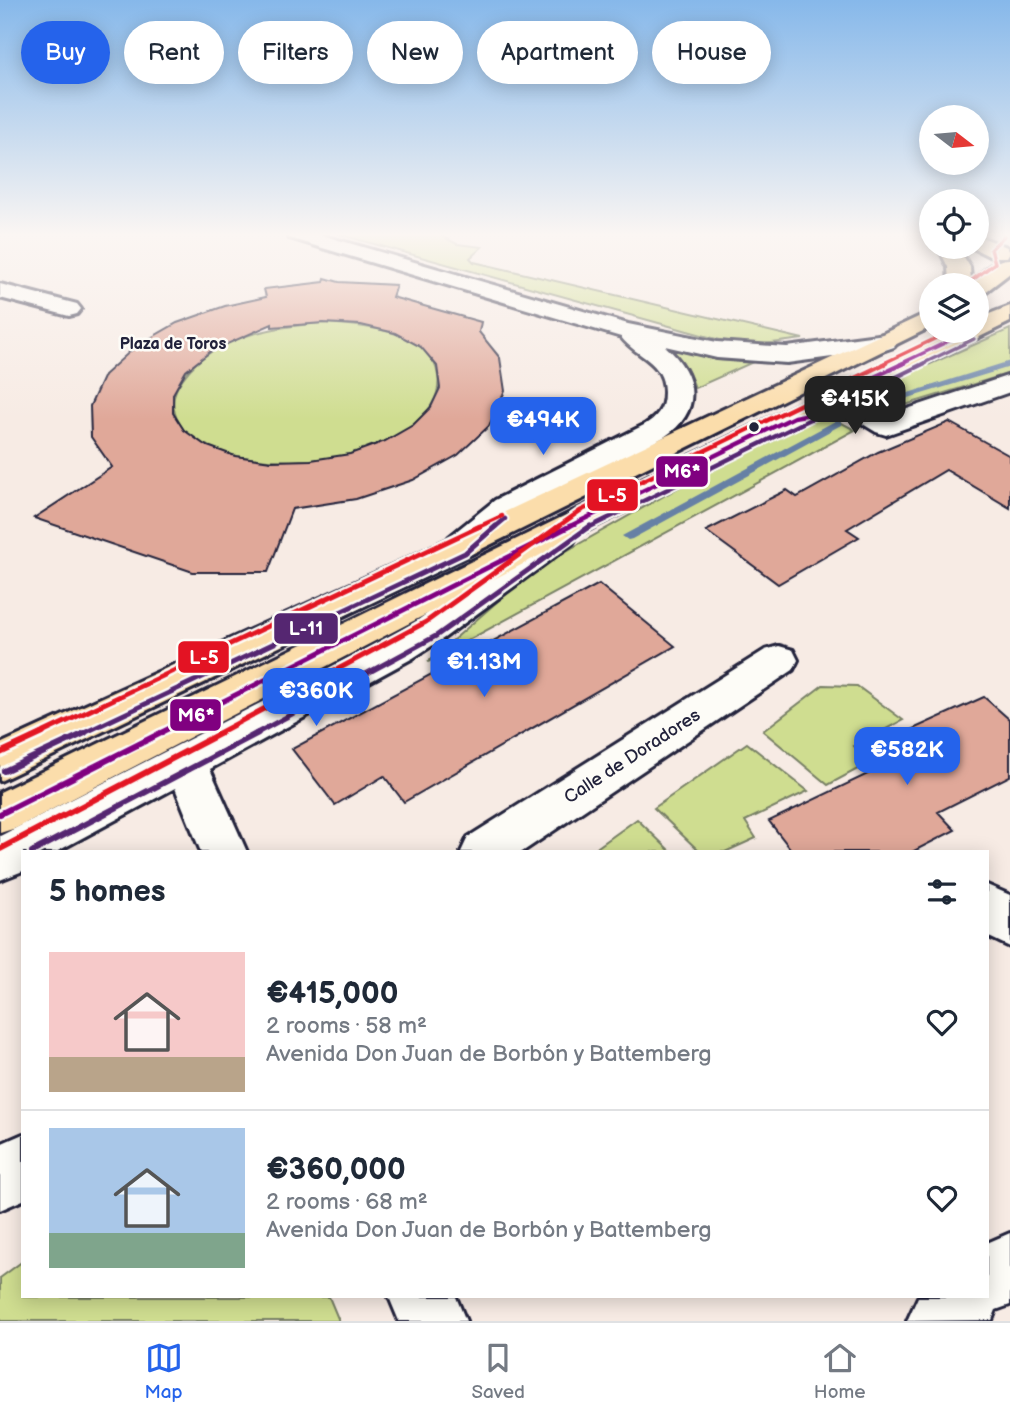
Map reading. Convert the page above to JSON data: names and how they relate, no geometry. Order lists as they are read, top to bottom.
{
  "streets": {
    "street": ["Calle de Doradores"]
  },
  "districts": ["Plaza de Toros"],
  "lines": ["transit line M6*", "transit line L-11", "transit line L-5"],
  "north": "right",
  "page": {
    "chip": [
      "Buy",
      "Rent",
      "Filters",
      "New",
      "Apartment",
      "House"
    ],
    "price": [
      "€415K",
      "€494K",
      "€1.13M",
      "€360K",
      "€582K"
    ],
    "heading": "5 homes",
    "list": [
      {
        "name": "€415,000",
        "note": "2 rooms · 58 m² · Avenida Don Juan de Borbón y Battemberg"
      },
      {
        "name": "€360,000",
        "note": "2 rooms · 68 m² · Avenida Don Juan de Borbón y Battemberg"
      }
    ],
    "tabs": ["Map", "Saved", "Home"]
  }
}
